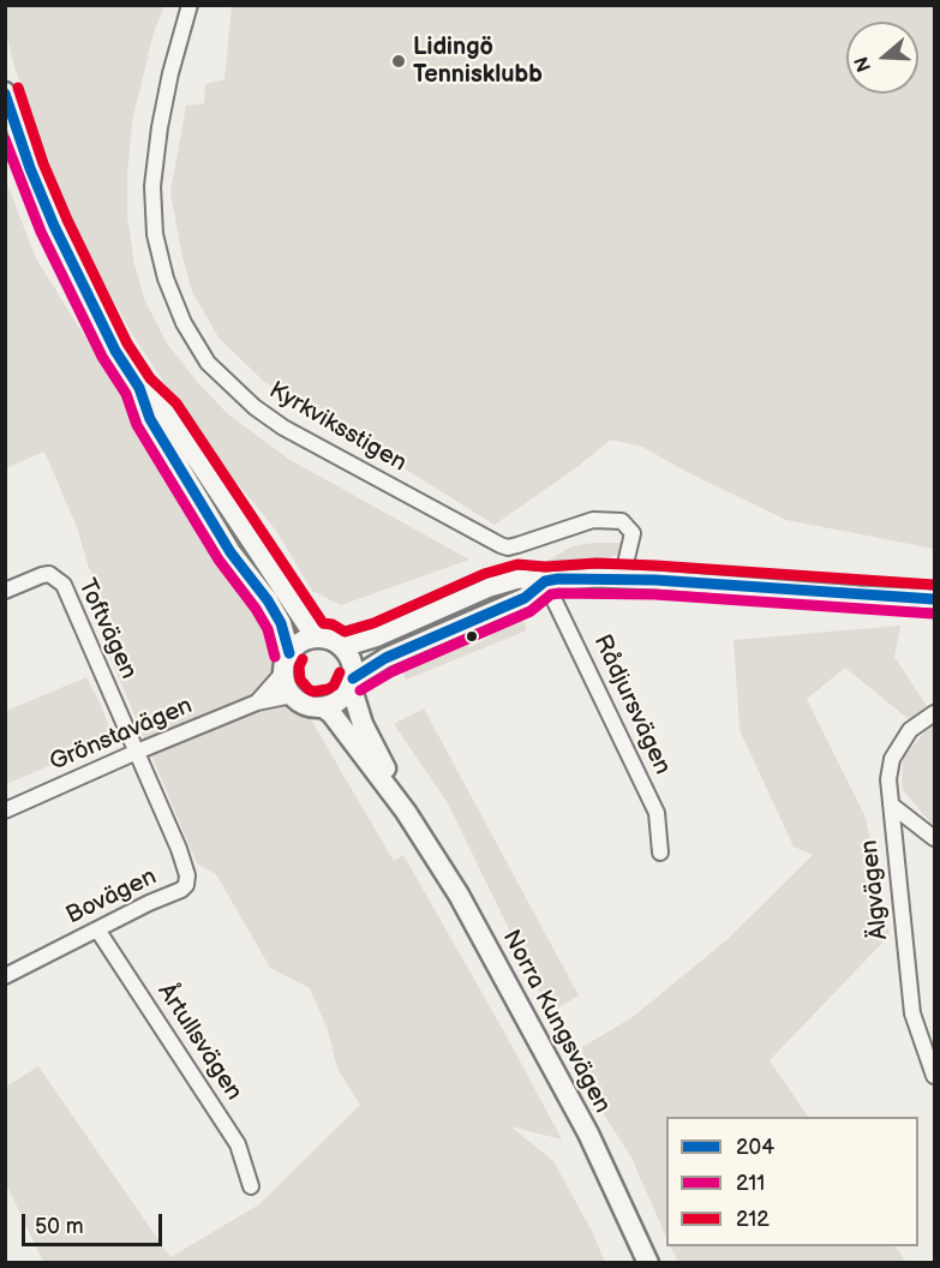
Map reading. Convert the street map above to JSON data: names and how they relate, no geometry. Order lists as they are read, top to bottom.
{
  "streets": {
    "main road": ["Norra Kungsvägen"],
    "street": [
      "Kyrkviksstigen",
      "Toftvägen",
      "Rådjursvägen",
      "Grönstavägen",
      "Älgvägen",
      "Bovägen",
      "Årtullsvägen"
    ]
  },
  "crossings": [
    ["Toftvägen", "Grönstavägen"],
    ["Toftvägen", "Bovägen"],
    ["Grönstavägen", "Bovägen"],
    ["Grönstavägen", "Norra Kungsvägen"],
    ["Bovägen", "Årtullsvägen"]
  ],
  "places": ["Lidingö Tennisklubb"],
  "lines": ["transit line 212", "transit line 204", "transit line 211"],
  "legend": ["204", "211", "212"],
  "scale_bar": "50 m",
  "north": "left"
}
